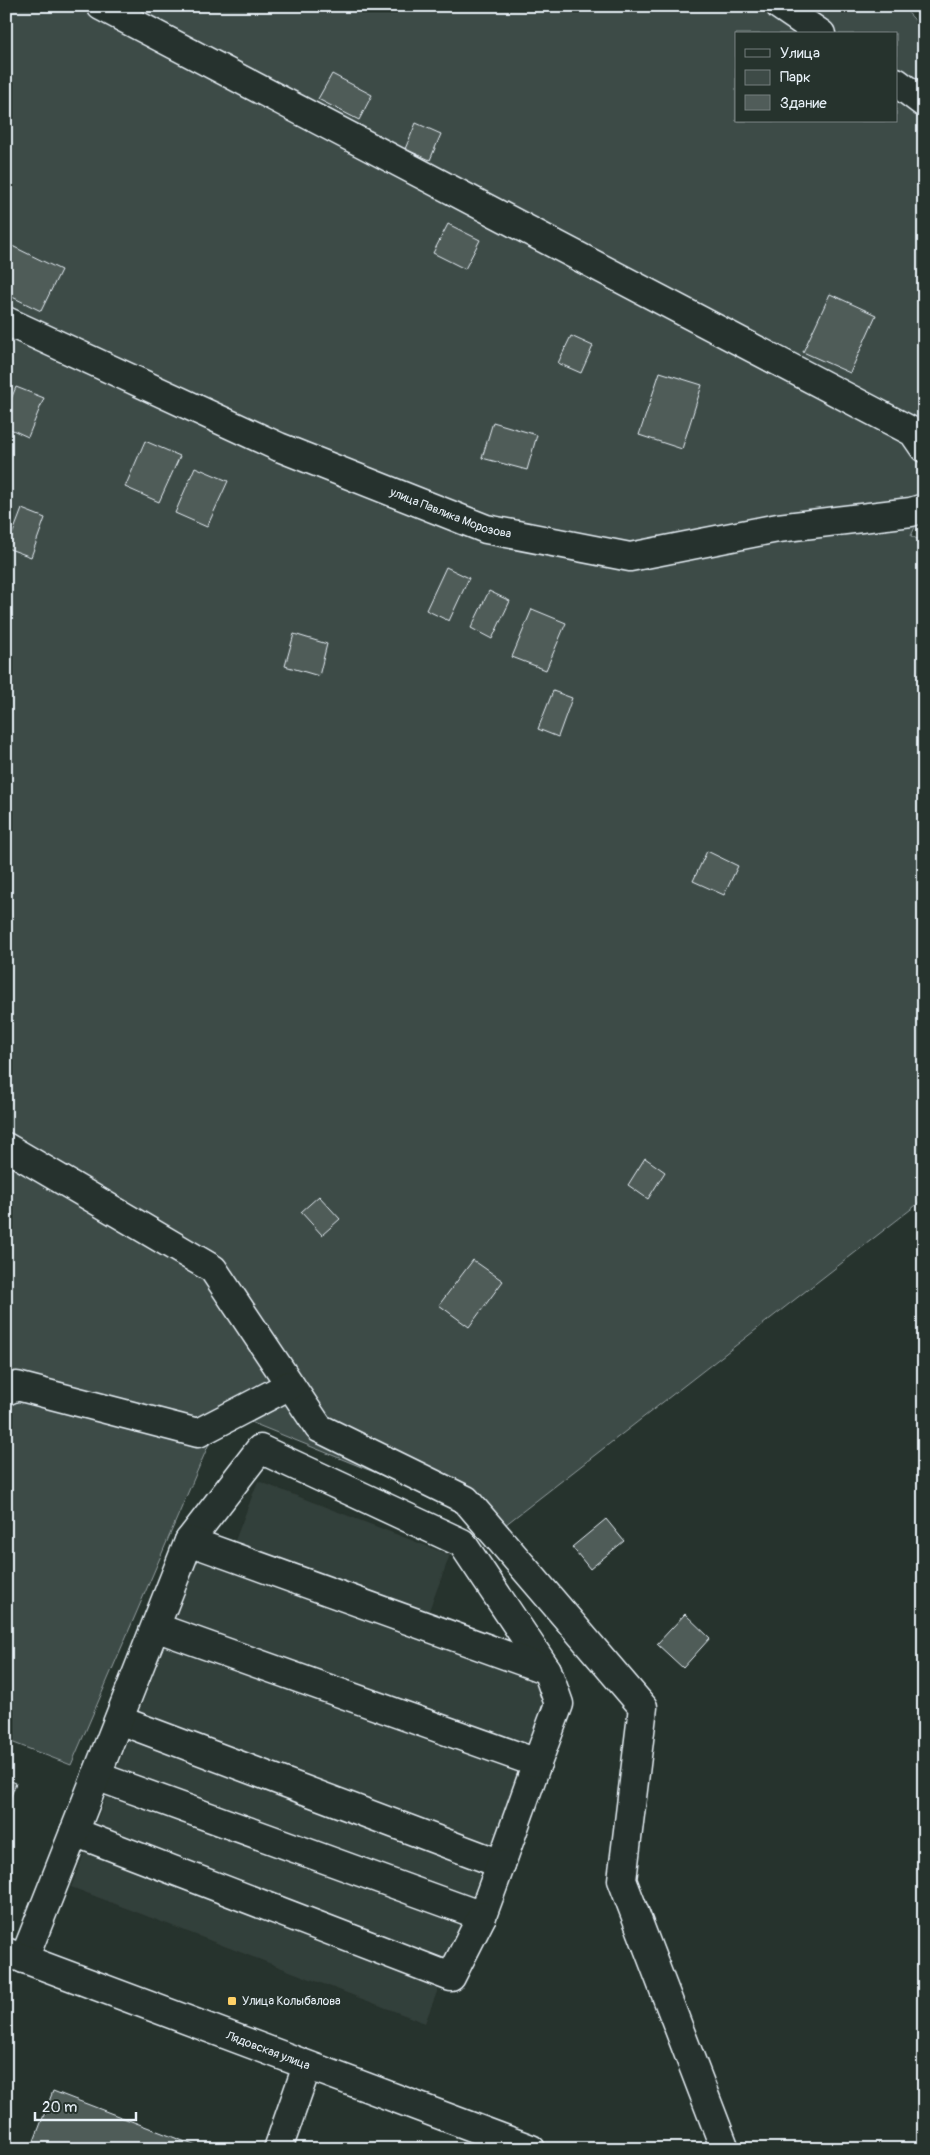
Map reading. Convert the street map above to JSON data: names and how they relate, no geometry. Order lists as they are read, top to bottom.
{
  "streets": {
    "street": ["улица Павлика Морозова", "Лядовская улица"]
  },
  "places": {
    "transit": ["Улица Колыбалова"]
  },
  "legend": ["Улица", "Парк", "Здание"],
  "scale_bar": "20 m"
}
